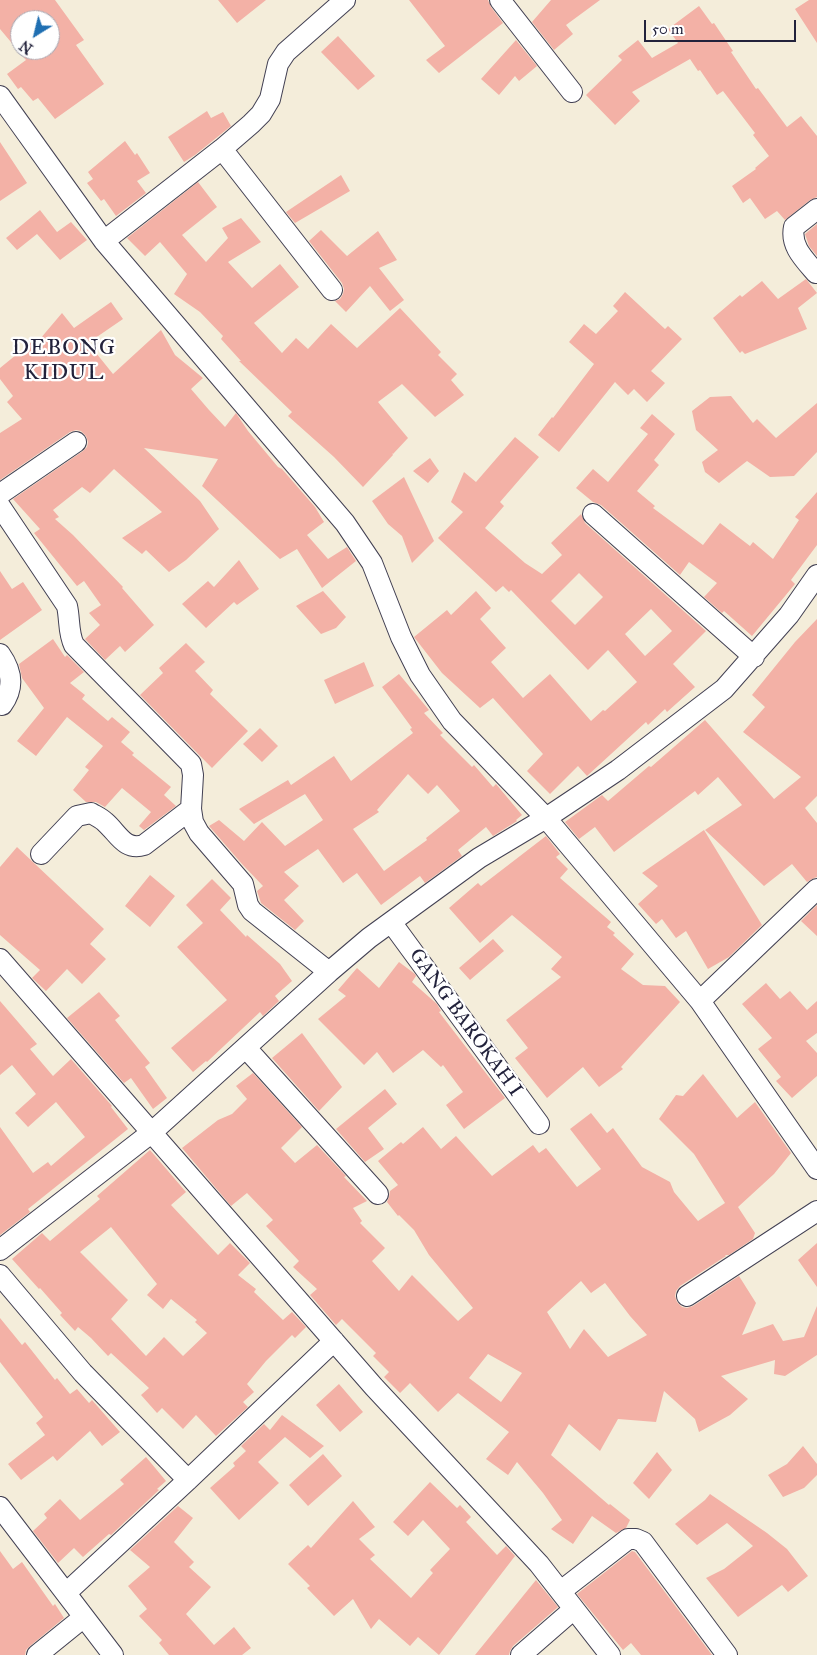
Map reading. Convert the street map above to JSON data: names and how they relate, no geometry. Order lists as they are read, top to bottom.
{
  "streets": {
    "street": ["GANG BAROKAH I"]
  },
  "districts": ["DEBONG KIDUL"],
  "scale_bar": "50 m",
  "north": "bottom left"
}
